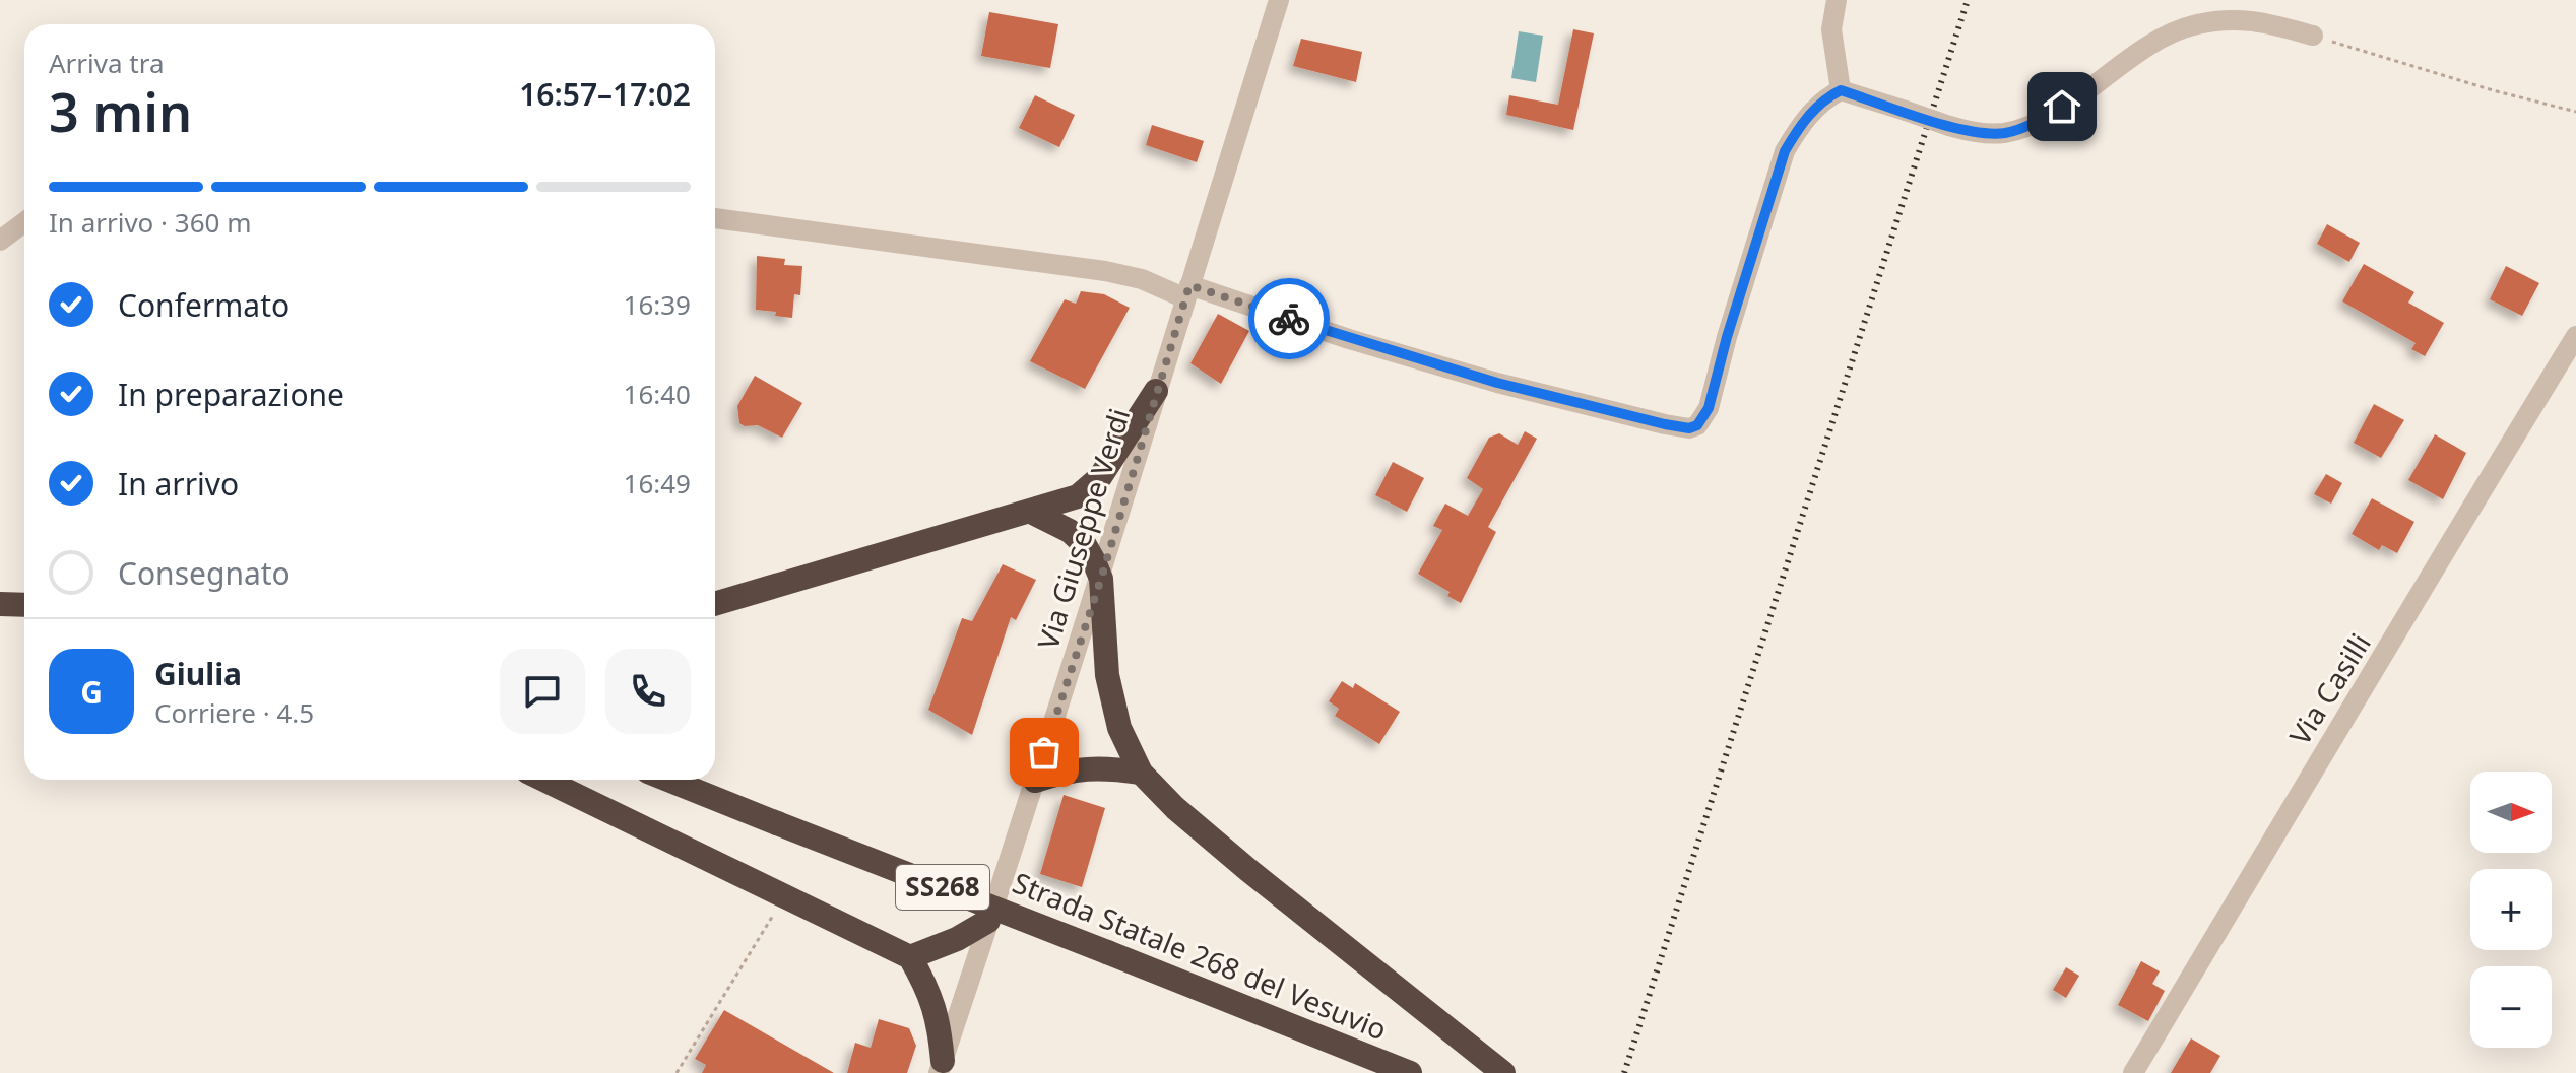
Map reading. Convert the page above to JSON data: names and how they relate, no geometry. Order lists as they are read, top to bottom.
{
  "streets": {
    "highway": ["SS268", "Strada Statale 268 del Vesuvio"],
    "street": ["Via Giuseppe Verdi", "Via Casilli"]
  },
  "north": "right",
  "page": {
    "heading": ["3 min", "Arriva tra", "16:57–17:02"],
    "panel": ["Giulia", "Corriere · 4.5"],
    "bar": "In arrivo · 360 m",
    "list": [
      ["Confermato", "16:39"],
      ["In preparazione", "16:40"],
      ["In arrivo", "16:49"],
      "Consegnato"
    ],
    "round": "G",
    "map_buttons": ["+", "−"]
  }
}
